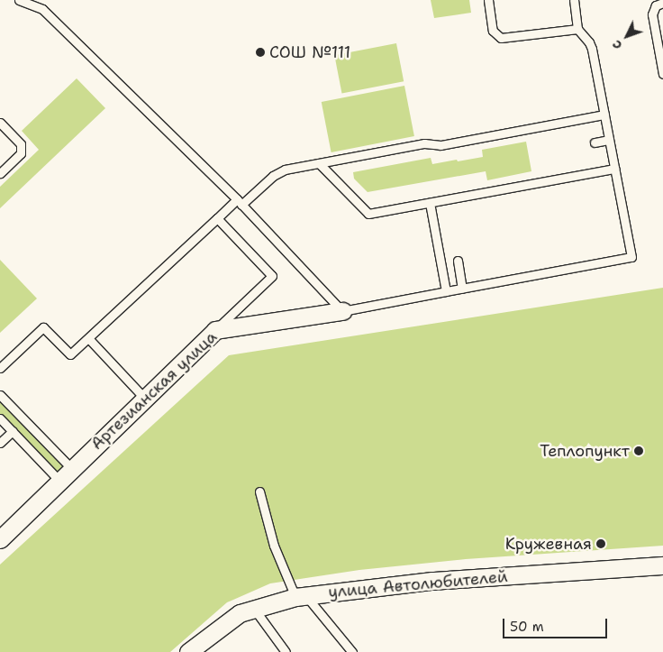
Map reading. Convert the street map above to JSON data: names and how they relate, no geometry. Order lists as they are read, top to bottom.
{
  "streets": {
    "street": ["Артезианская улица", "улица Автолюбителей"]
  },
  "places": ["СОШ №111", "Теплопункт", "Кружевная"],
  "scale_bar": "50 m",
  "north": "bottom left"
}
